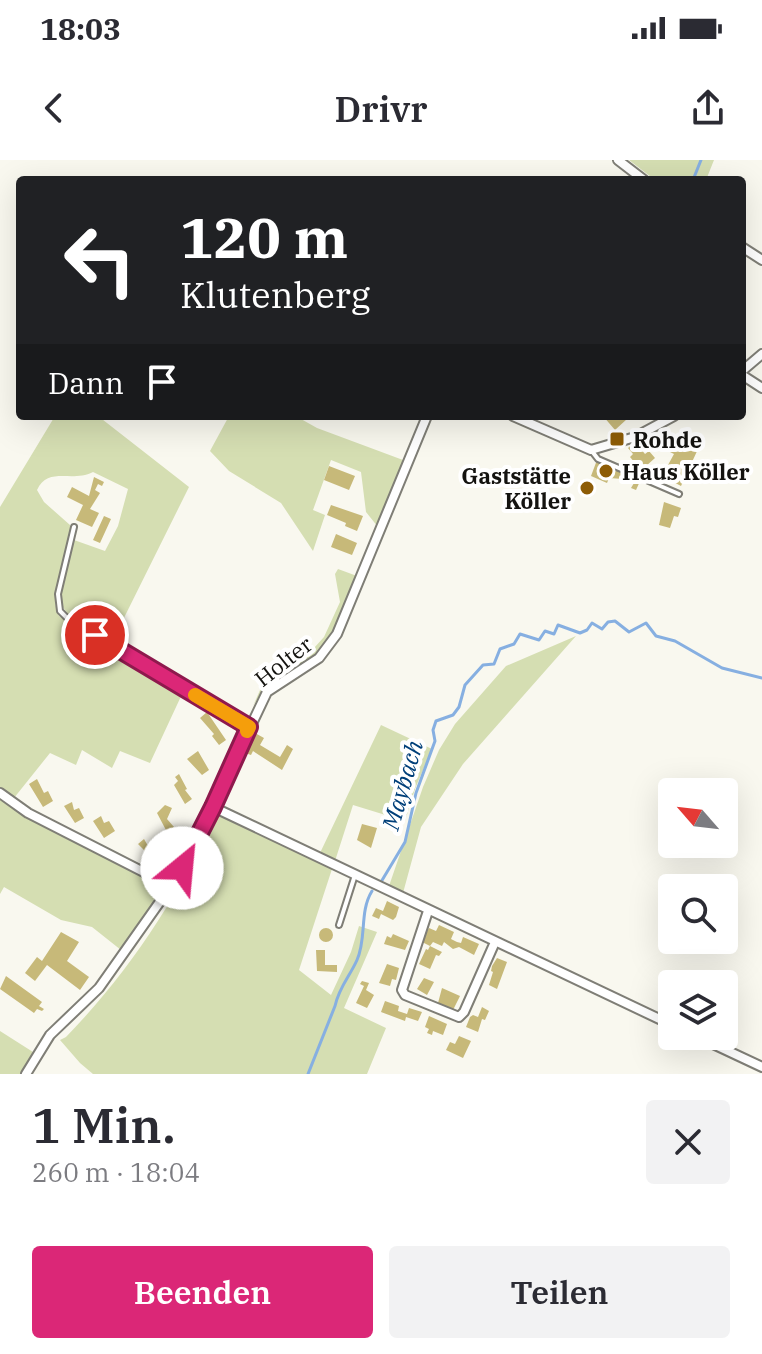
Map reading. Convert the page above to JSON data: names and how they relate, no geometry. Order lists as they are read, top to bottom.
{
  "streets": {
    "street": ["Holter"]
  },
  "water": ["Maybach"],
  "places": {
    "transit": ["Rohde"],
    "other": ["Haus Köller", "Gaststätte Köller"]
  },
  "north": "top left",
  "page": {
    "status": "18:03",
    "header": "Drivr",
    "turn": ["120 m", "Klutenberg"],
    "then": "Dann",
    "heading": ["1 Min.", "260 m · 18:04"],
    "buttons": ["Beenden", "Teilen"]
  }
}
